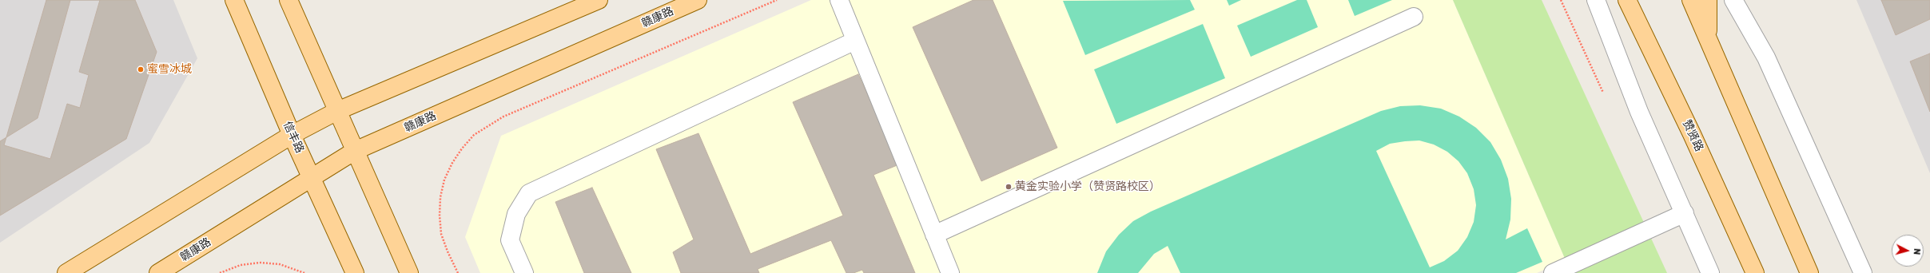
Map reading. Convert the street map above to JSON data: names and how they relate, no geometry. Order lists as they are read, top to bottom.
{
  "streets": {
    "main road": ["赣康路", "赞贤路", "信丰路"]
  },
  "crossings": [
    ["赣康路", "信丰路"]
  ],
  "places": ["蜜雪冰城", "黄金实验小学（赞贤路校区）"],
  "north": "right"
}
